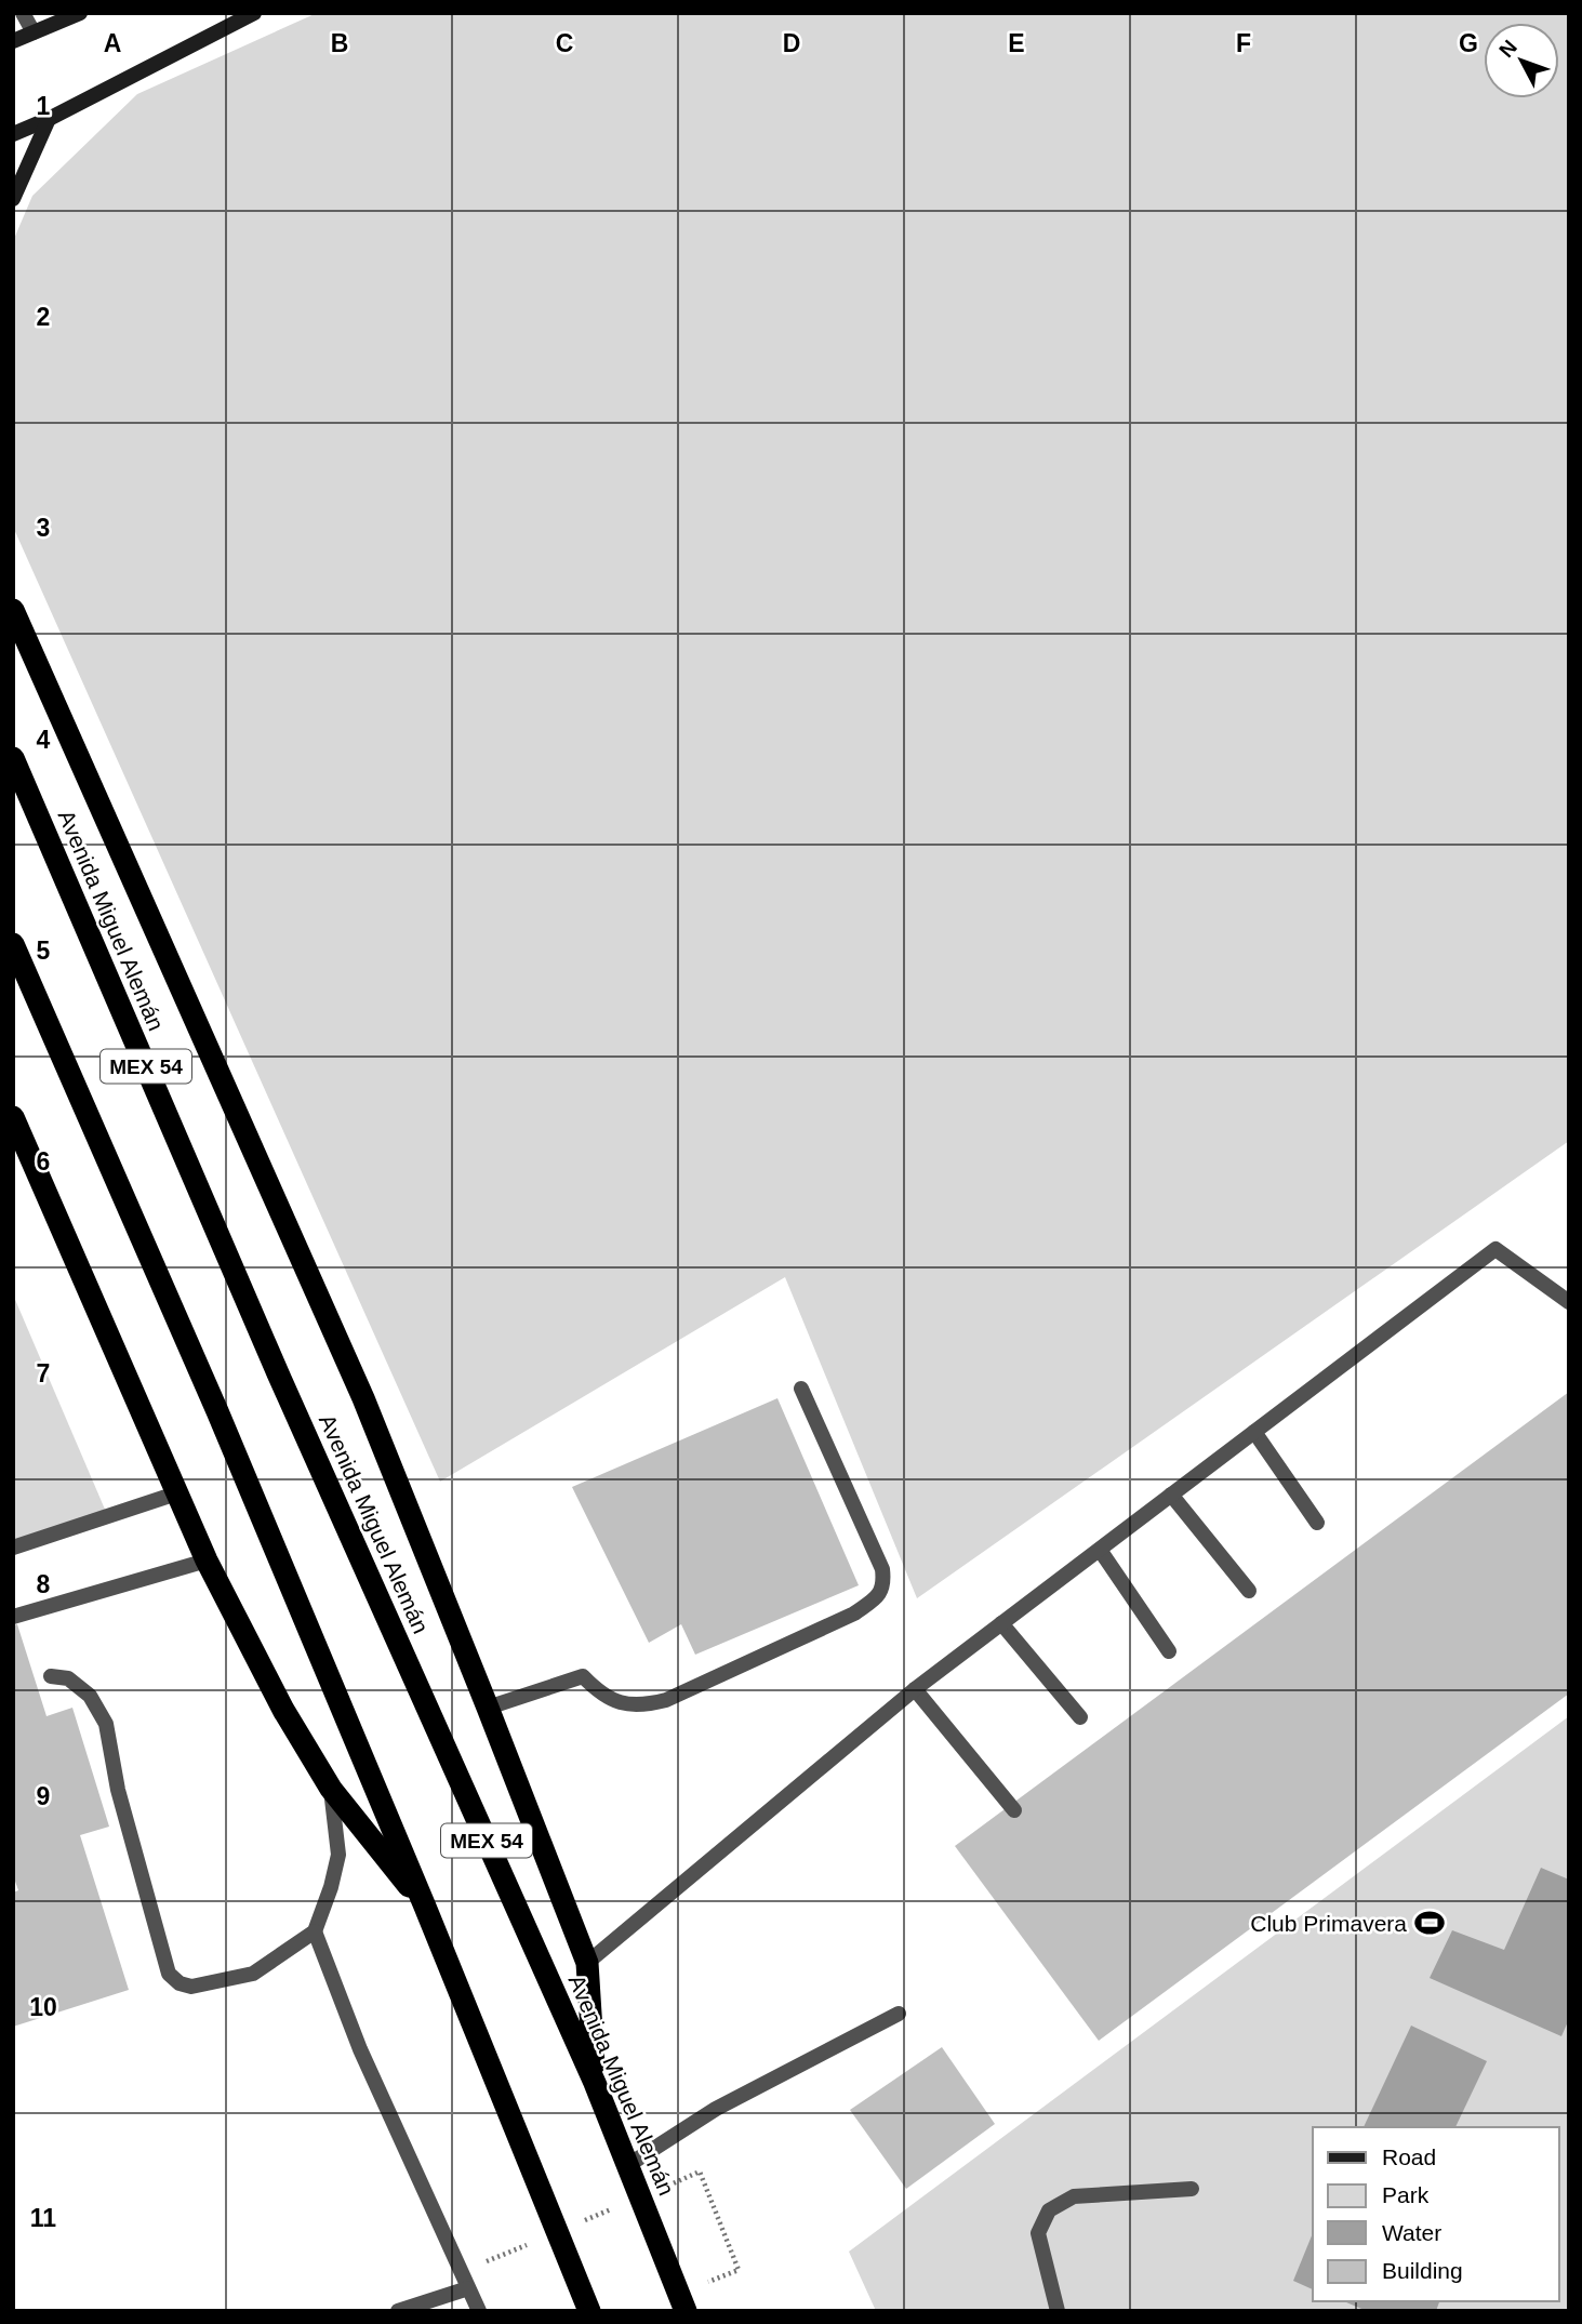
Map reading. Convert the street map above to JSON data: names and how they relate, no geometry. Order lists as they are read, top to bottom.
{
  "streets": {
    "highway": ["Avenida Miguel Alemán", "MEX 54"]
  },
  "places": {
    "sports": ["Club Primavera"]
  },
  "legend": [
    "Road",
    "Park",
    "Water",
    "Building"
  ],
  "north": "top left",
  "grid": {
    "columns": [
      "A",
      "B",
      "C",
      "D",
      "E",
      "F",
      "G"
    ],
    "rows": [
      "1",
      "2",
      "3",
      "4",
      "5",
      "6",
      "7",
      "8",
      "9",
      "10",
      "11"
    ]
  }
}
